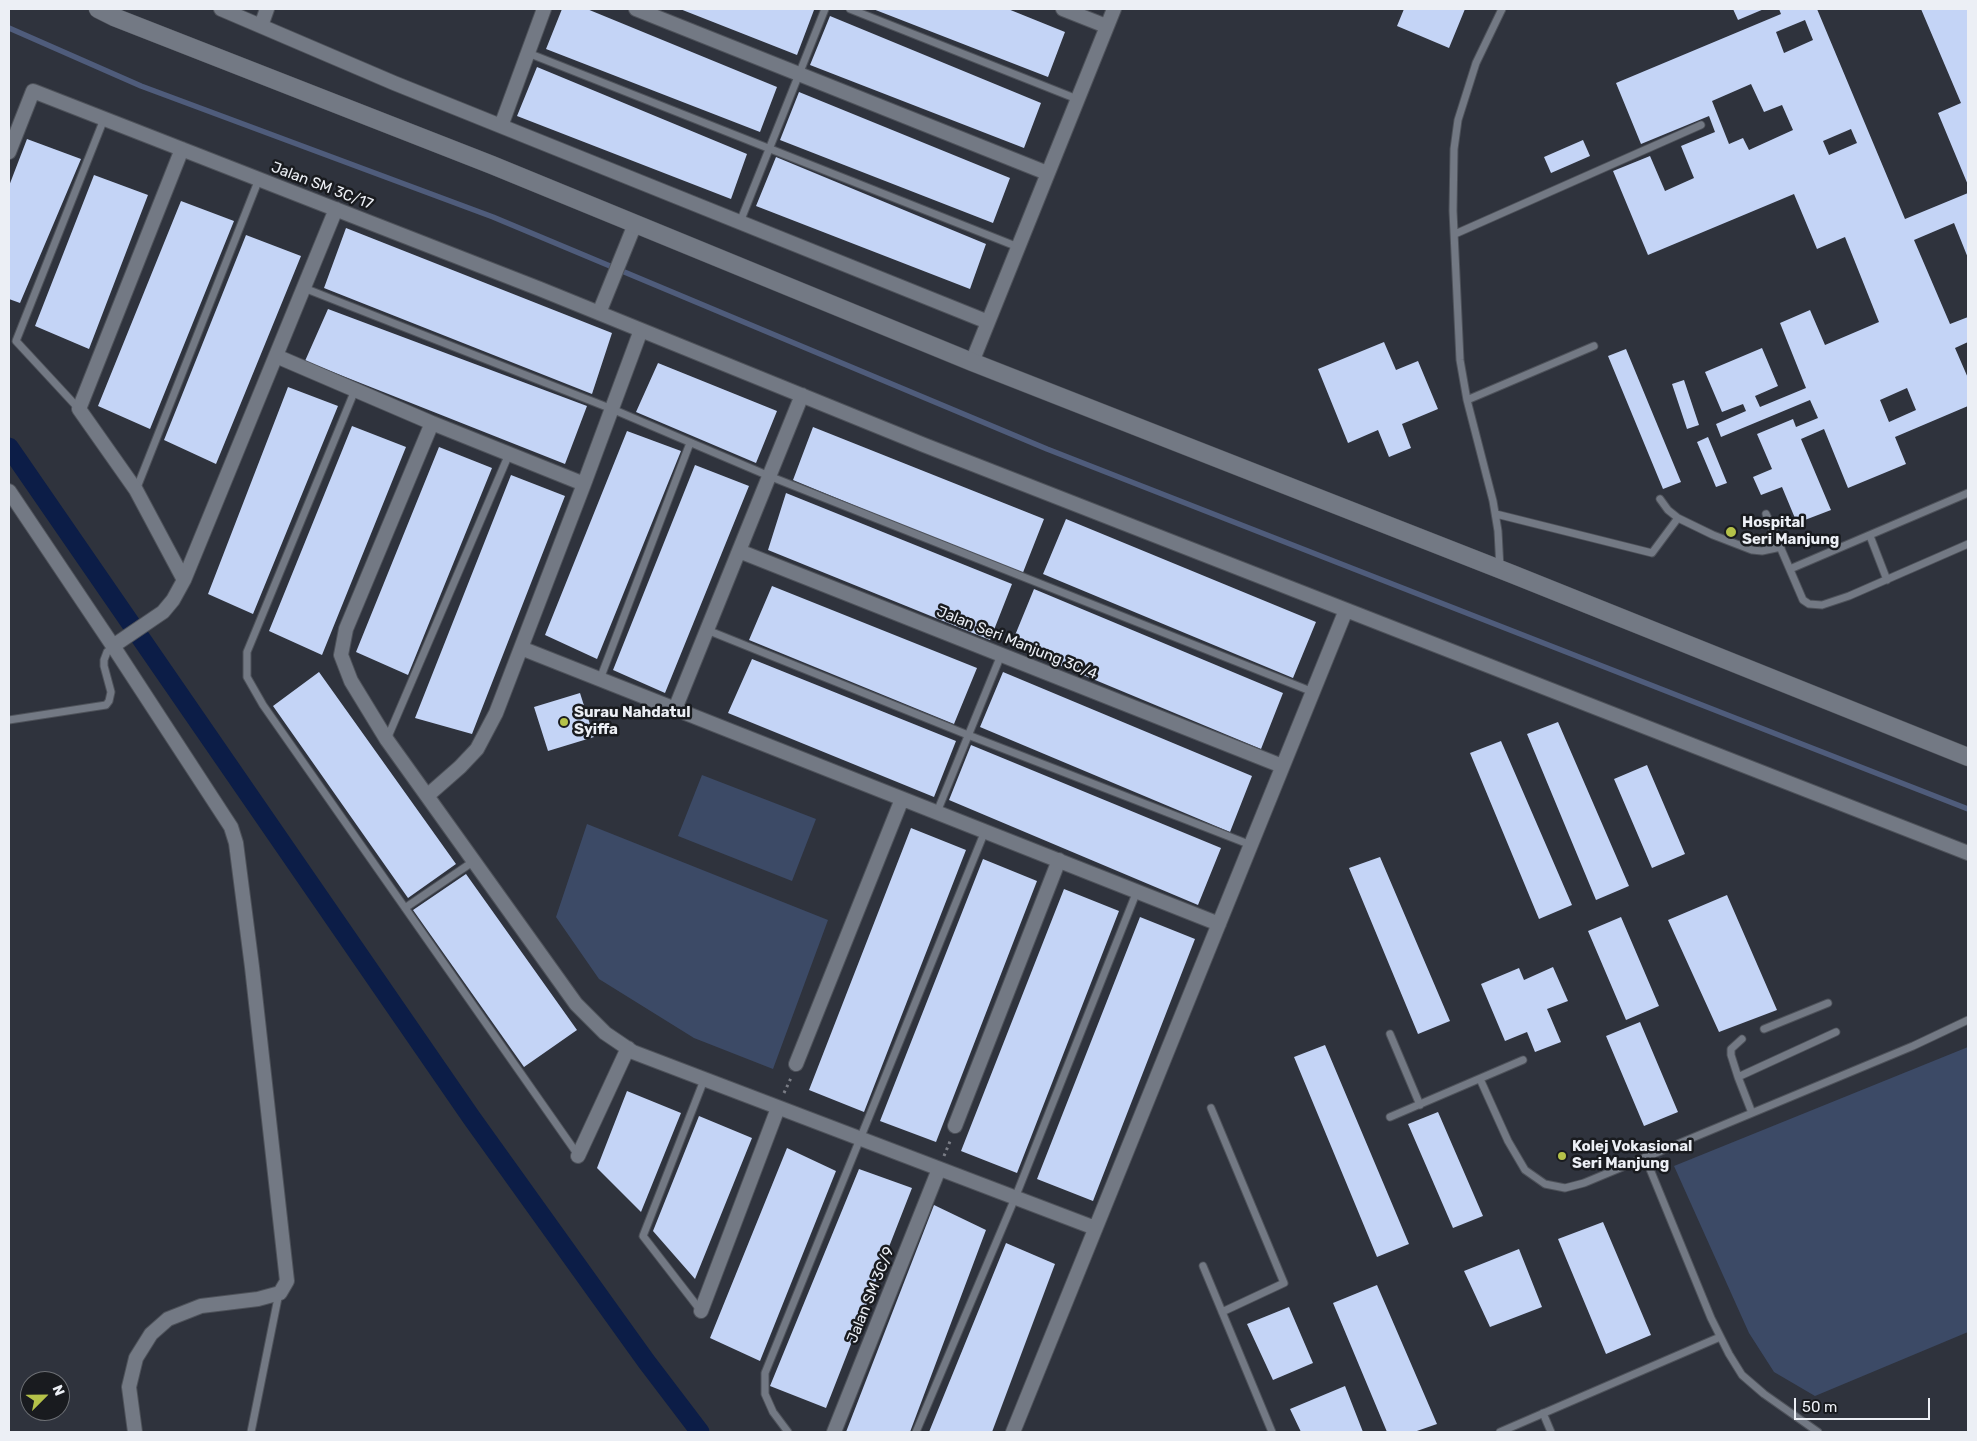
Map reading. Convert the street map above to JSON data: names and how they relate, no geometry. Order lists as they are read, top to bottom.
{
  "streets": {
    "street": ["Jalan SM 3C/17", "Jalan Seri Manjung 3C/4", "Jalan SM 3C/9"]
  },
  "places": ["Hospital Seri Manjung", "Surau Nahdatul Syiffa", "Kolej Vokasional Seri Manjung"],
  "scale_bar": "50 m",
  "north": "top right"
}
